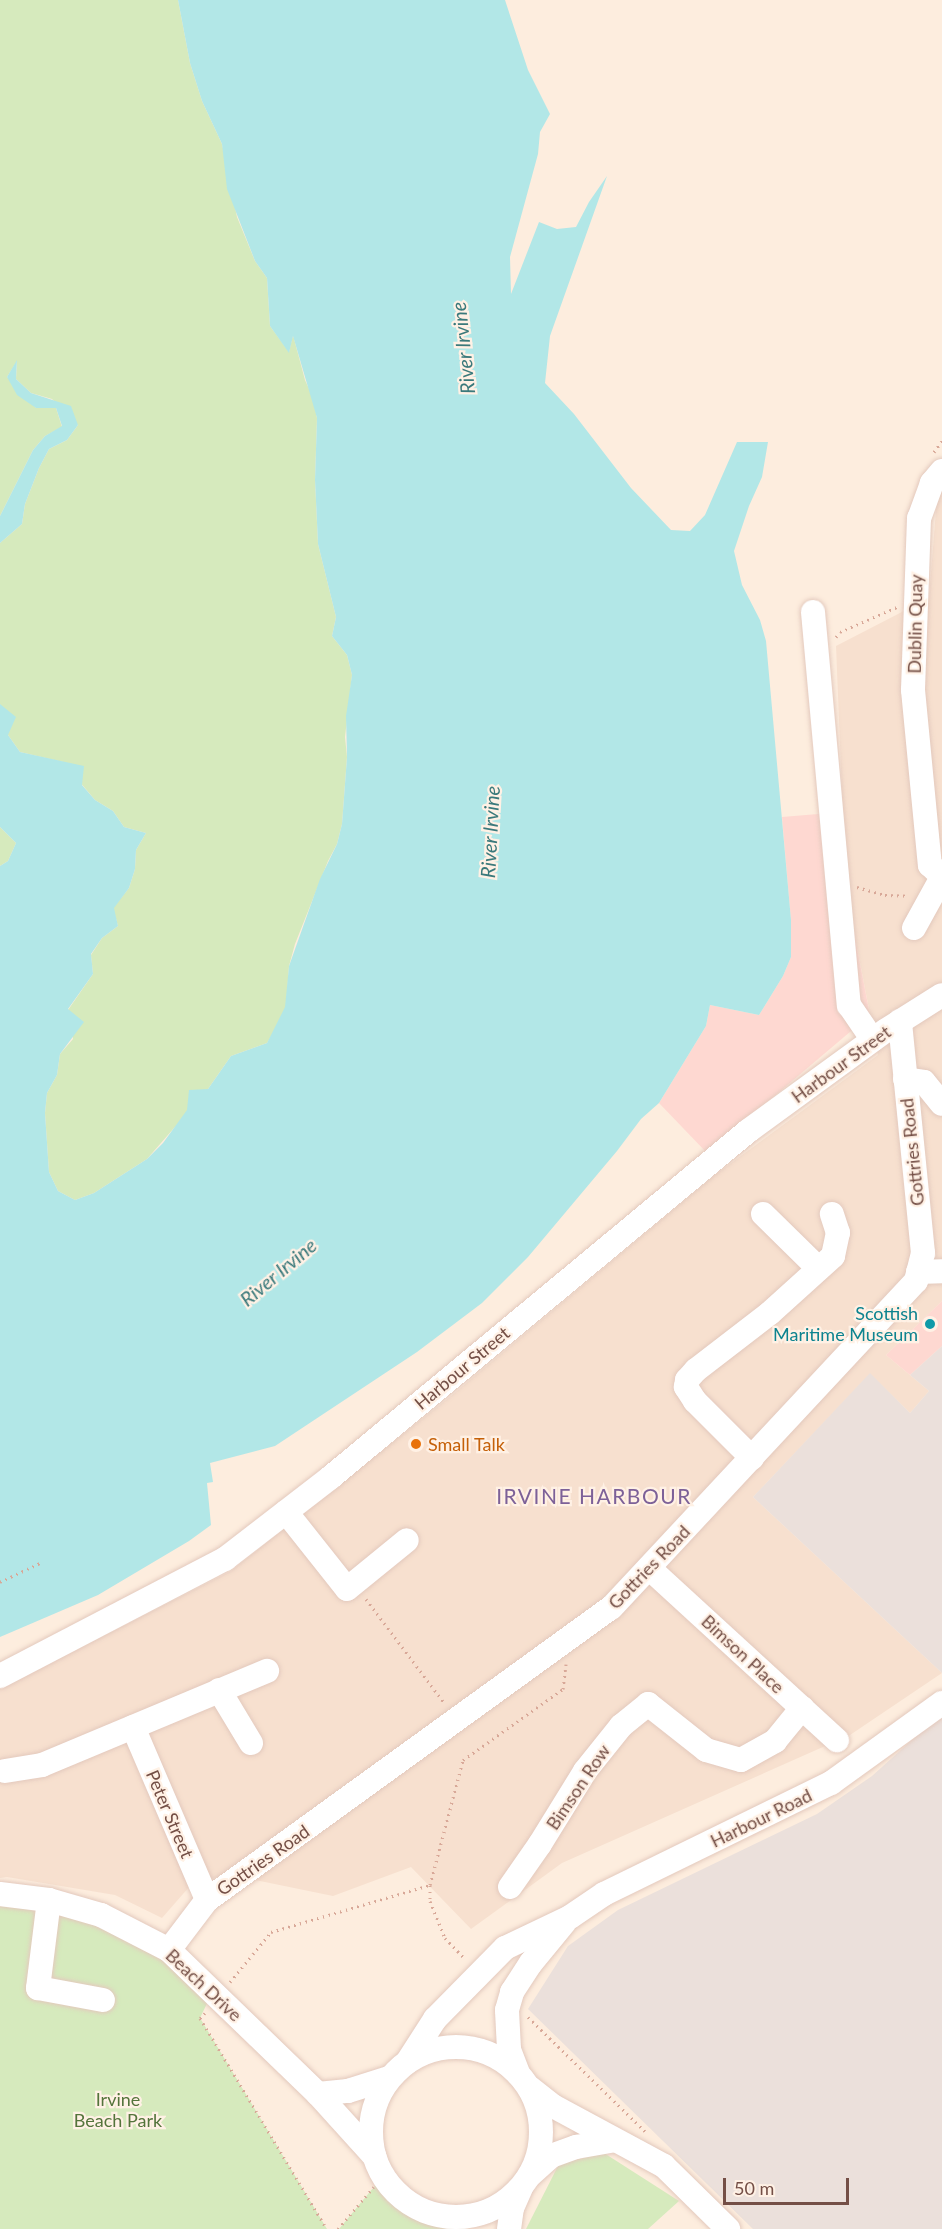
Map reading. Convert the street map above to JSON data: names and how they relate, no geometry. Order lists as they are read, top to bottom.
{
  "streets": {
    "street": [
      "Dublin Quay",
      "Harbour Street",
      "Gottries Road",
      "Bimson Place",
      "Bimson Row",
      "Peter Street",
      "Harbour Road",
      "Beach Drive"
    ]
  },
  "crossings": [
    ["Harbour Street", "Gottries Road"],
    ["Gottries Road", "Bimson Place"],
    ["Gottries Road", "Peter Street"],
    ["Gottries Road", "Beach Drive"],
    ["Bimson Place", "Bimson Row"],
    ["Harbour Road", "Beach Drive"]
  ],
  "districts": ["IRVINE HARBOUR"],
  "water": ["River Irvine"],
  "parks": ["Irvine Beach Park"],
  "places": ["Scottish Maritime Museum", "Small Talk"],
  "scale_bar": "50 m"
}
